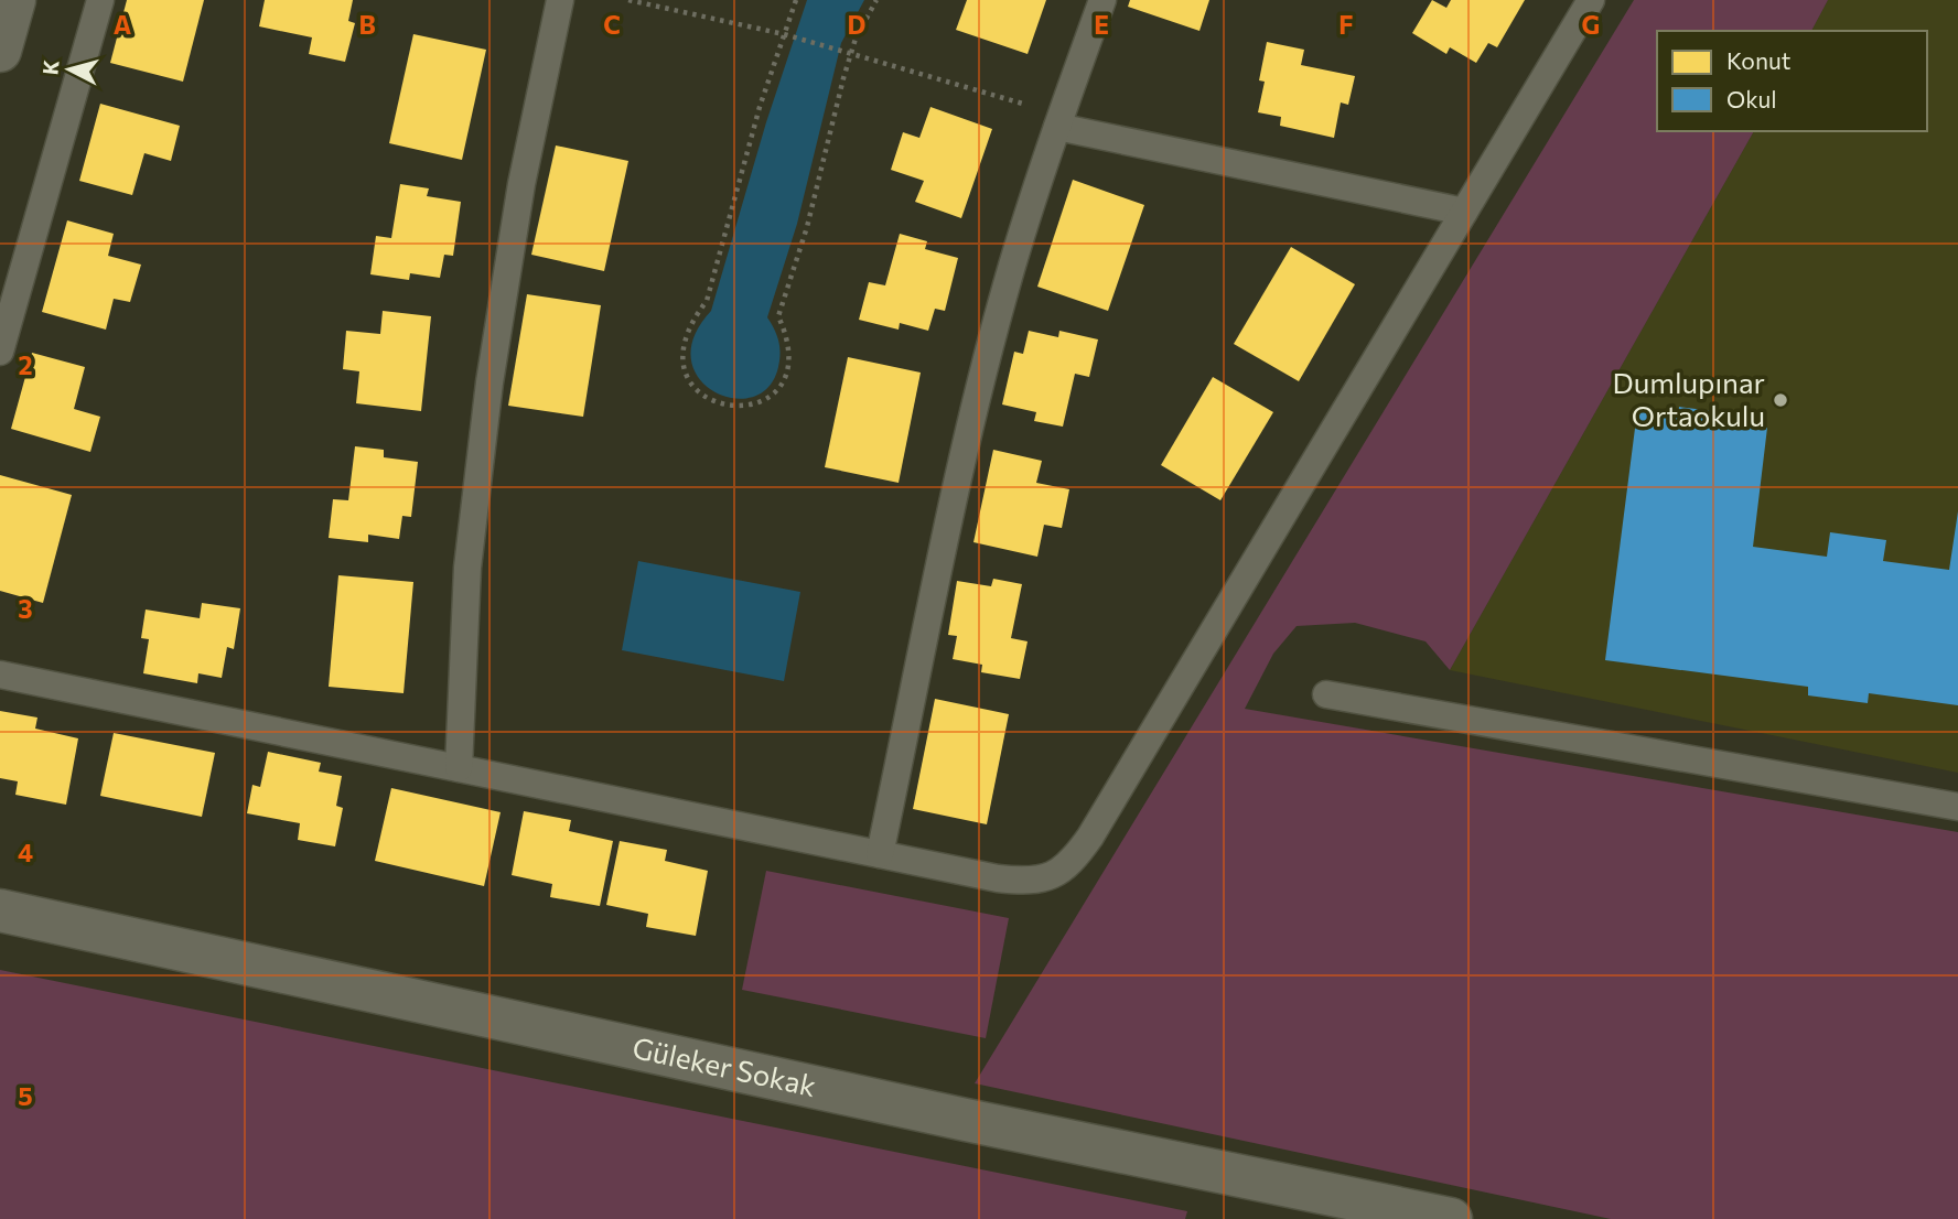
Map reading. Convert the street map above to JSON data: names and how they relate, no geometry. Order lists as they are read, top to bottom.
{
  "streets": {
    "street": ["Güleker Sokak"]
  },
  "places": ["Dumlupınar Ortaokulu"],
  "legend": ["Konut", "Okul"],
  "north": "left",
  "grid": {
    "columns": [
      "A",
      "B",
      "C",
      "D",
      "E",
      "F",
      "G"
    ],
    "rows": [
      "2",
      "3",
      "4",
      "5"
    ]
  }
}
